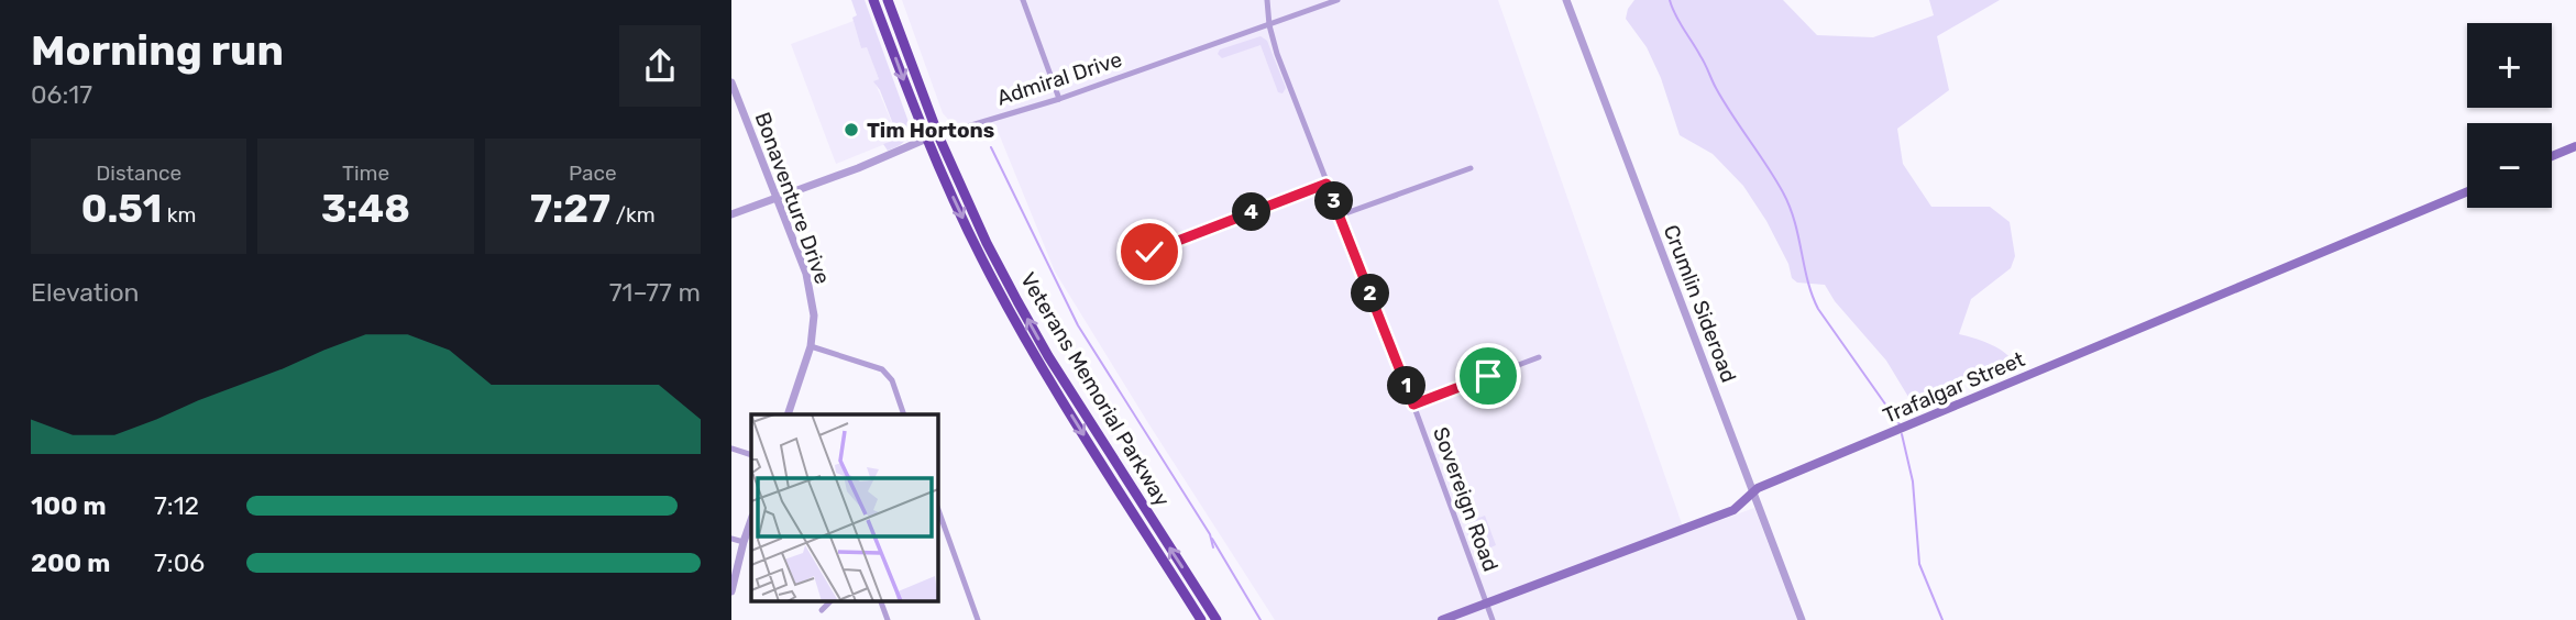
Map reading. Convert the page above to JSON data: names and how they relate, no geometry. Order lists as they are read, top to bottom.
{
  "streets": {
    "highway": ["Veterans Memorial Parkway"],
    "main road": ["Trafalgar Street"],
    "street": [
      "Admiral Drive",
      "Bonaventure Drive",
      "Crumlin Sideroad",
      "Sovereign Road"
    ]
  },
  "crossings": [
    ["Admiral Drive", "Bonaventure Drive"],
    ["Admiral Drive", "Veterans Memorial Parkway"],
    ["Admiral Drive", "Sovereign Road"],
    ["Crumlin Sideroad", "Trafalgar Street"],
    ["Trafalgar Street", "Sovereign Road"]
  ],
  "places": ["Tim Hortons"],
  "page": {
    "heading": ["Morning run", "06:17"],
    "map_buttons": ["+", "−"],
    "stats": [
      ["Distance", "0.51 km"],
      ["Time", "3:48"],
      ["Pace", "7:27 /km"]
    ],
    "pins": [
      "3",
      "4",
      "2",
      "1"
    ],
    "chart": ["Elevation", "71–77 m"],
    "list": [
      {
        "name": "100 m",
        "note": "7:12"
      },
      {
        "name": "200 m",
        "note": "7:06"
      }
    ]
  }
}
